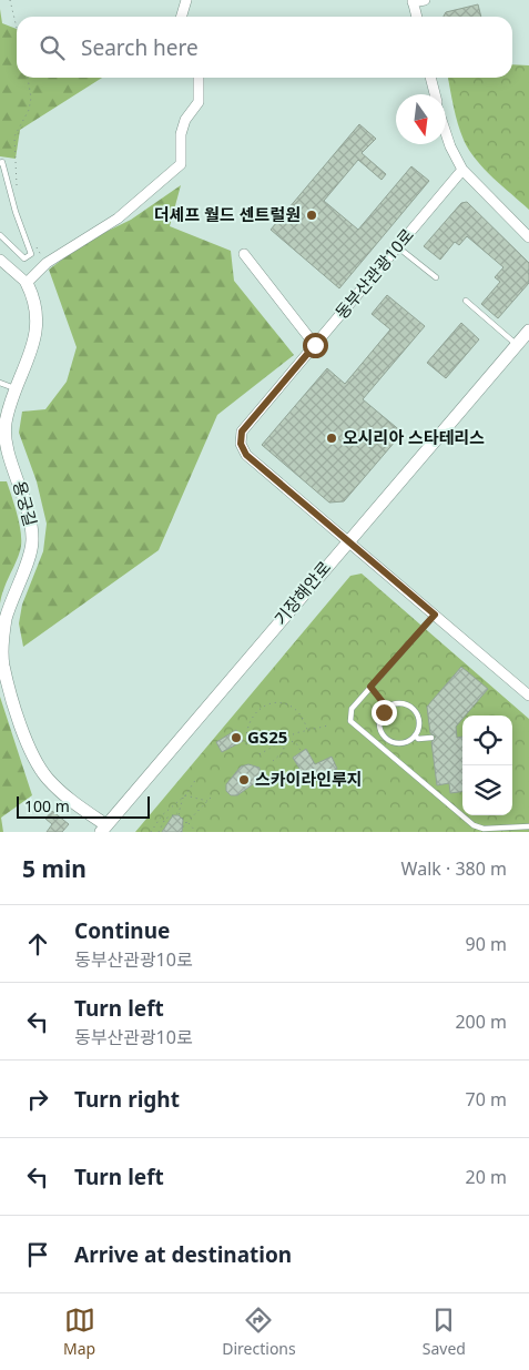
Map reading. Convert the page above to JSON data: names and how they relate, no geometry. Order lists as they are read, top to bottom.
{
  "streets": {
    "main road": ["용궁길", "기장해안로"],
    "street": ["동부산관광10로"]
  },
  "crossings": [
    ["동부산관광10로", "기장해안로"],
    ["용궁길", "기장해안로"]
  ],
  "places": [
    "더셰프 월드 센트럴원",
    "오시리아 스타테리스",
    "GS25",
    "스카이라인루지"
  ],
  "scale_bar": "100 m",
  "north": "bottom",
  "page": {
    "search": "Search here",
    "scale": "100 m",
    "heading": ["5 min", "Walk · 380 m"],
    "list": [
      ["Continue", "동부산관광10로", "90 m"],
      ["Turn left", "동부산관광10로", "200 m"],
      ["Turn right", "70 m"],
      ["Turn left", "20 m"],
      "Arrive at destination"
    ],
    "nav": ["Map", "Directions", "Saved"]
  }
}
